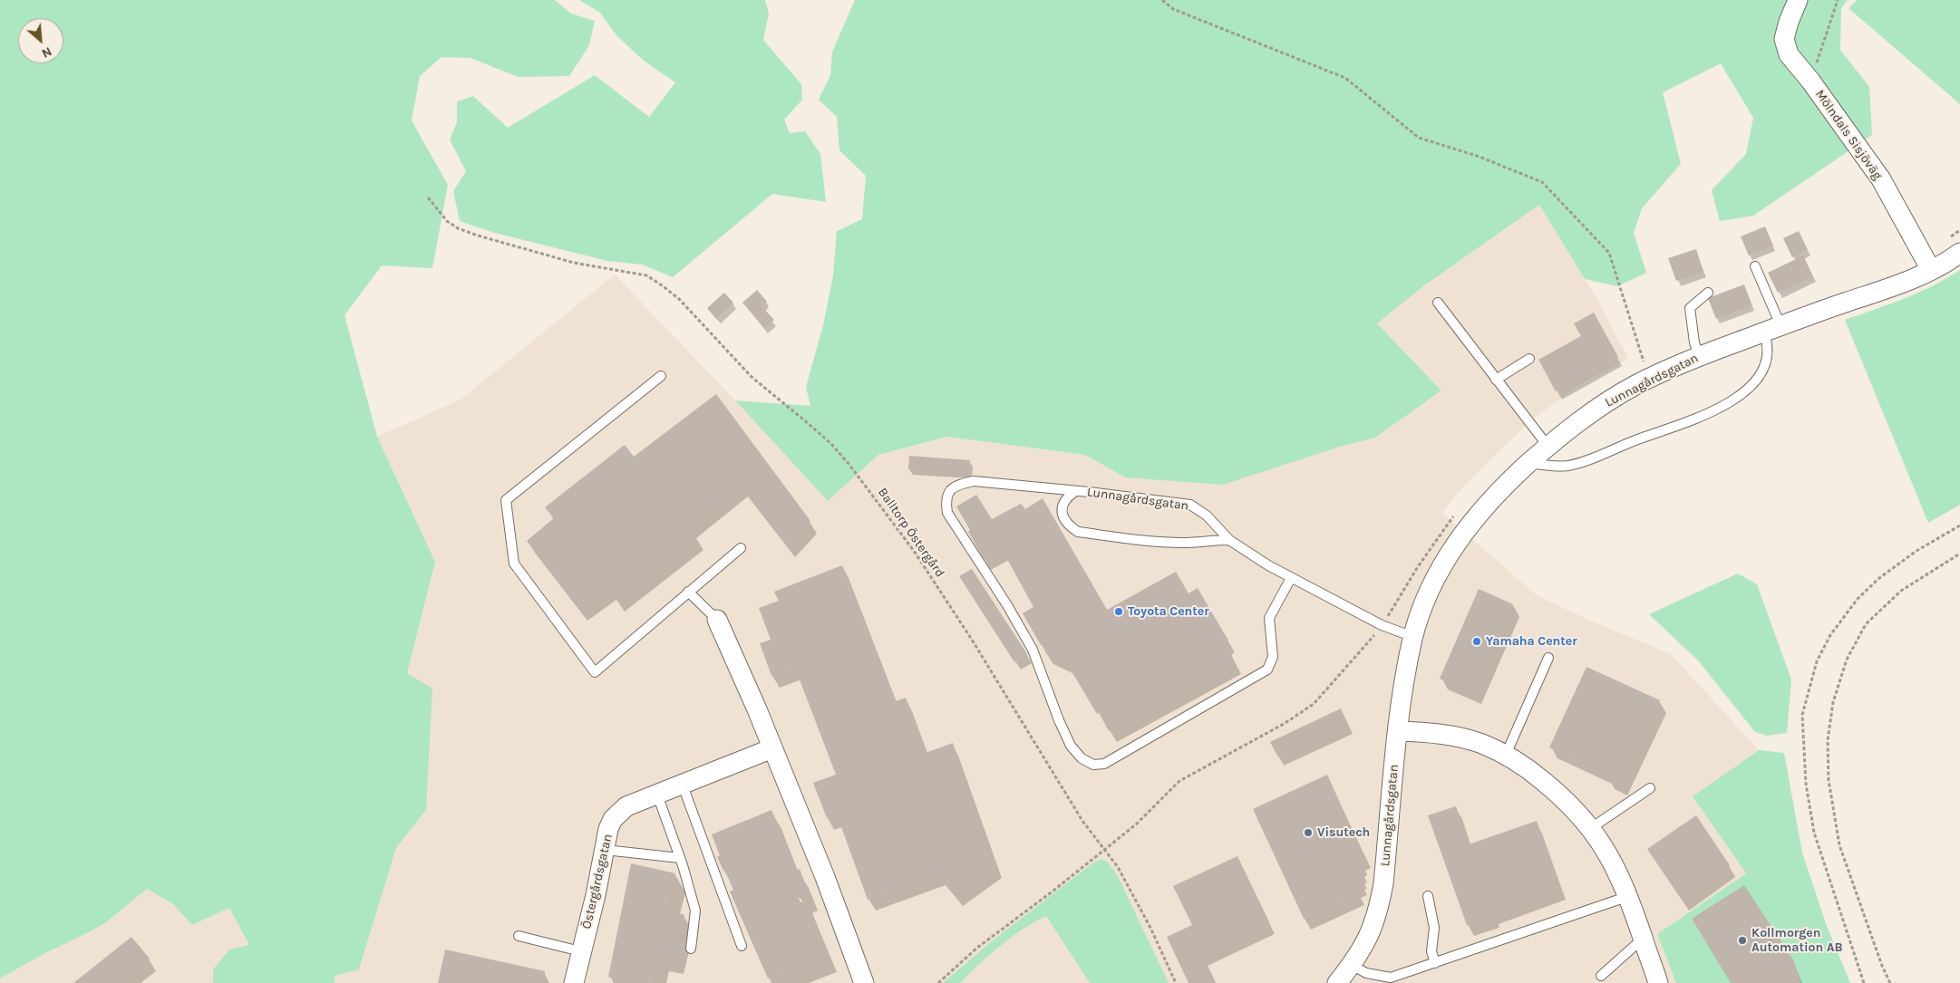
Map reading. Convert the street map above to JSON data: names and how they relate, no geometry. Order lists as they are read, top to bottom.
{
  "streets": {
    "street": ["Mölndals Sisjöväg", "Lunnagårdsgatan", "Östergårdsgatan"],
    "path": ["Balltorp Östergård"]
  },
  "crossings": [
    ["Mölndals Sisjöväg", "Lunnagårdsgatan"]
  ],
  "places": [
    "Toyota Center",
    "Yamaha Center",
    "Visutech",
    "Kollmorgen Automation AB"
  ],
  "north": "bottom right"
}
